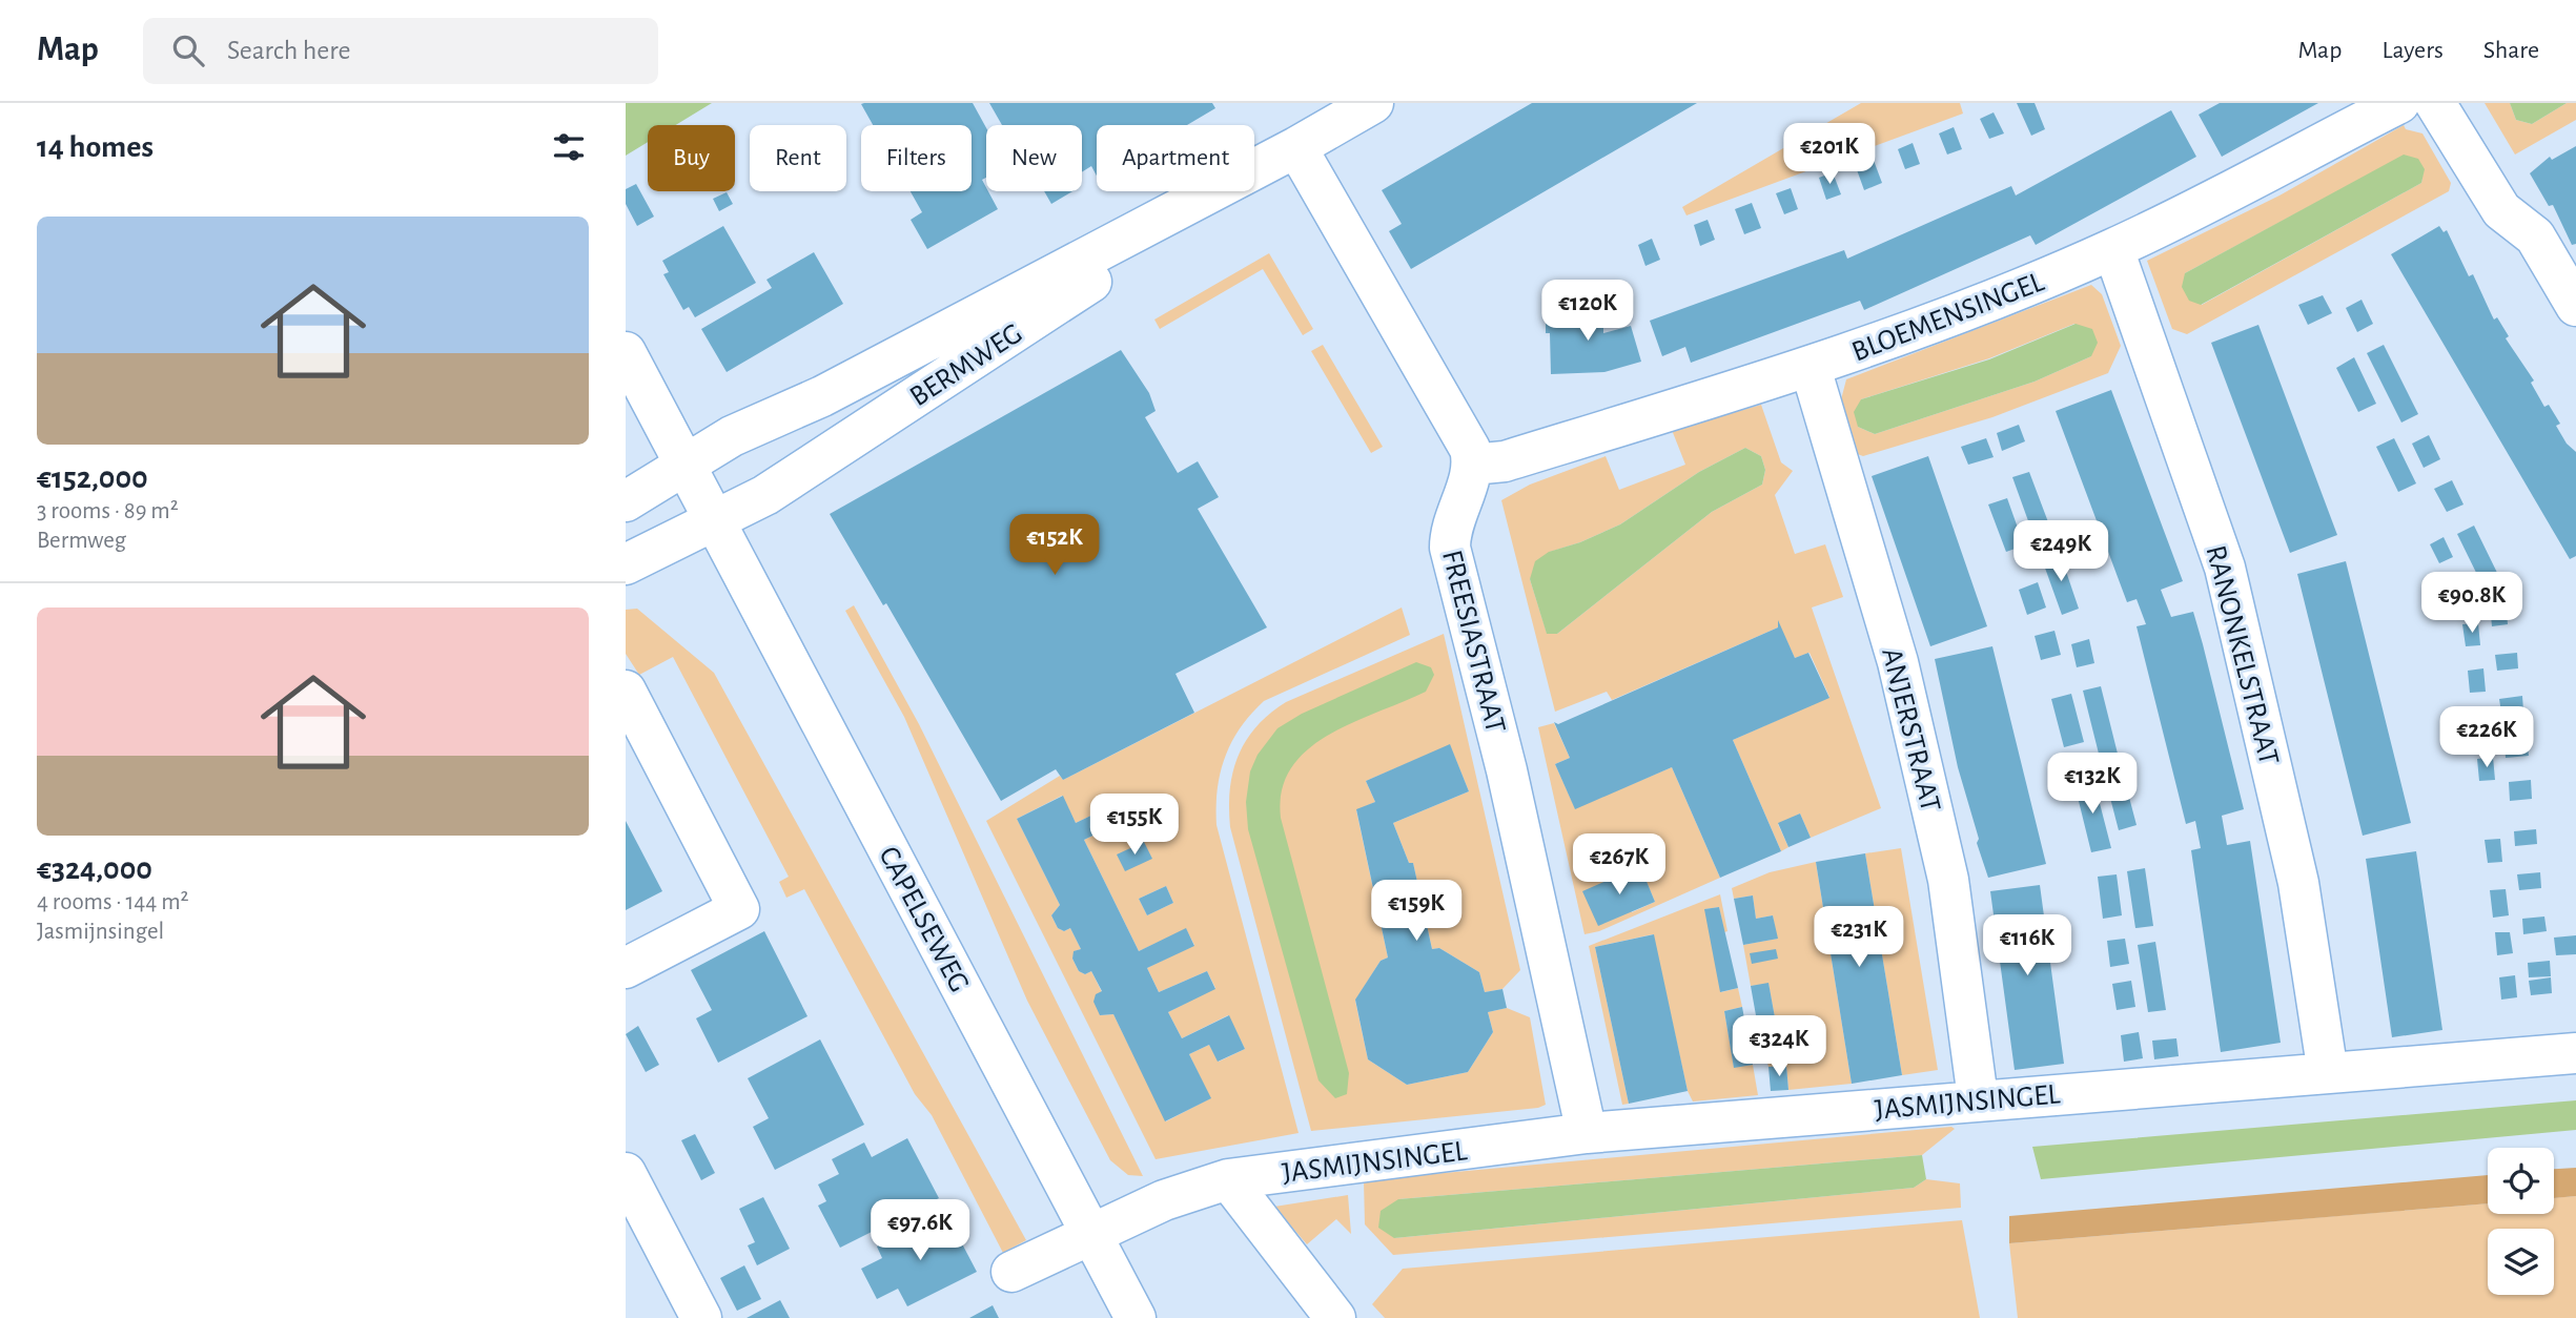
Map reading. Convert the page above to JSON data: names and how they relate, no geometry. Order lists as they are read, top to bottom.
{
  "streets": {
    "street": [
      "BLOEMENSINGEL",
      "BERMWEG",
      "FREESIASTRAAT",
      "RANONKELSTRAAT",
      "ANJERSTRAAT",
      "CAPELSEWEG",
      "JASMIJNSINGEL"
    ]
  },
  "crossings": [
    ["BLOEMENSINGEL", "FREESIASTRAAT"],
    ["BLOEMENSINGEL", "RANONKELSTRAAT"],
    ["BLOEMENSINGEL", "ANJERSTRAAT"],
    ["BERMWEG", "CAPELSEWEG"],
    ["FREESIASTRAAT", "JASMIJNSINGEL"],
    ["RANONKELSTRAAT", "JASMIJNSINGEL"],
    ["ANJERSTRAAT", "JASMIJNSINGEL"],
    ["CAPELSEWEG", "JASMIJNSINGEL"]
  ],
  "page": {
    "header": "Map",
    "search": "Search here",
    "nav": ["Map", "Layers", "Share"],
    "heading": "14 homes",
    "price": [
      "€201K",
      "€120K",
      "€152K",
      "€249K",
      "€90.8K",
      "€226K",
      "€132K",
      "€155K",
      "€267K",
      "€159K",
      "€231K",
      "€116K",
      "€324K",
      "€97.6K"
    ],
    "chip": [
      "Buy",
      "Rent",
      "Filters",
      "New",
      "Apartment"
    ],
    "list": [
      {
        "name": "€152,000",
        "note": "3 rooms · 89 m² · Bermweg"
      },
      {
        "name": "€324,000",
        "note": "4 rooms · 144 m² · Jasmijnsingel"
      }
    ]
  }
}
